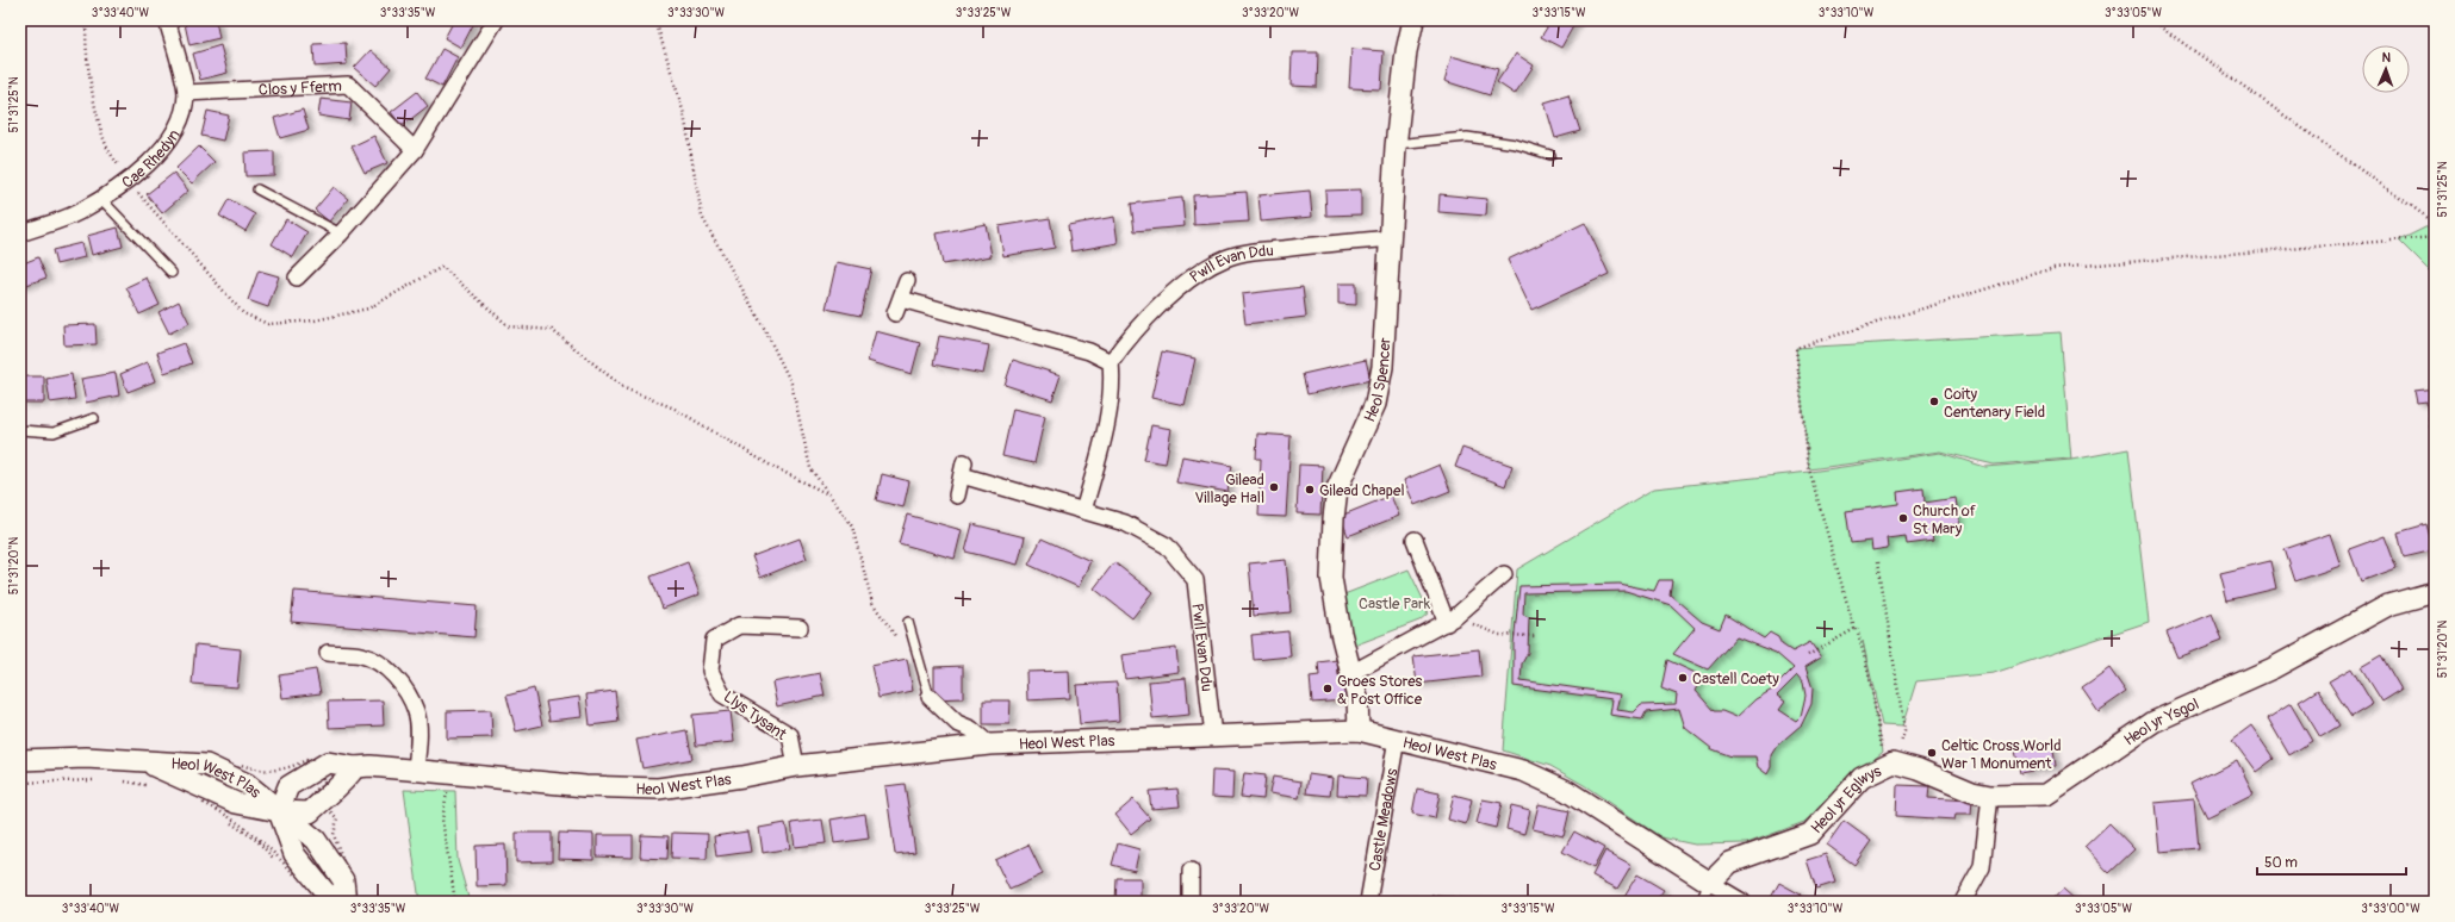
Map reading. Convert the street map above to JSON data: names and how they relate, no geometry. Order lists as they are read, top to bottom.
{
  "streets": {
    "street": [
      "Clos y Fferm",
      "Cae Rhedyn",
      "Pwll Evan Ddu",
      "Heol Spencer",
      "Llys Tysant",
      "Heol yr Ysgol",
      "Heol West Plas",
      "Heol yr Eglwys",
      "Castle Meadows"
    ]
  },
  "crossings": [
    ["Clos y Fferm", "Cae Rhedyn"],
    ["Pwll Evan Ddu", "Heol Spencer"],
    ["Pwll Evan Ddu", "Heol West Plas"],
    ["Heol Spencer", "Heol West Plas"],
    ["Llys Tysant", "Heol West Plas"],
    ["Heol yr Ysgol", "Heol yr Eglwys"],
    ["Heol West Plas", "Heol yr Eglwys"],
    ["Heol West Plas", "Castle Meadows"]
  ],
  "parks": ["Castle Park"],
  "places": [
    "Coity Centenary Field",
    "Gilead Village Hall",
    "Gilead Chapel",
    "Church of St Mary",
    "Castell Coety",
    "Groes Stores & Post Office",
    "Celtic Cross World War 1 Monument"
  ],
  "scale_bar": "50 m",
  "north": "top",
  "coordinates": [
    "3°33'40\"W",
    "3°33'35\"W",
    "3°33'30\"W",
    "3°33'25\"W",
    "3°33'20\"W",
    "3°33'15\"W",
    "3°33'10\"W",
    "3°33'05\"W",
    "51°31'25\"N",
    "51°31'20\"N",
    "3°33'00\"W"
  ]
}
